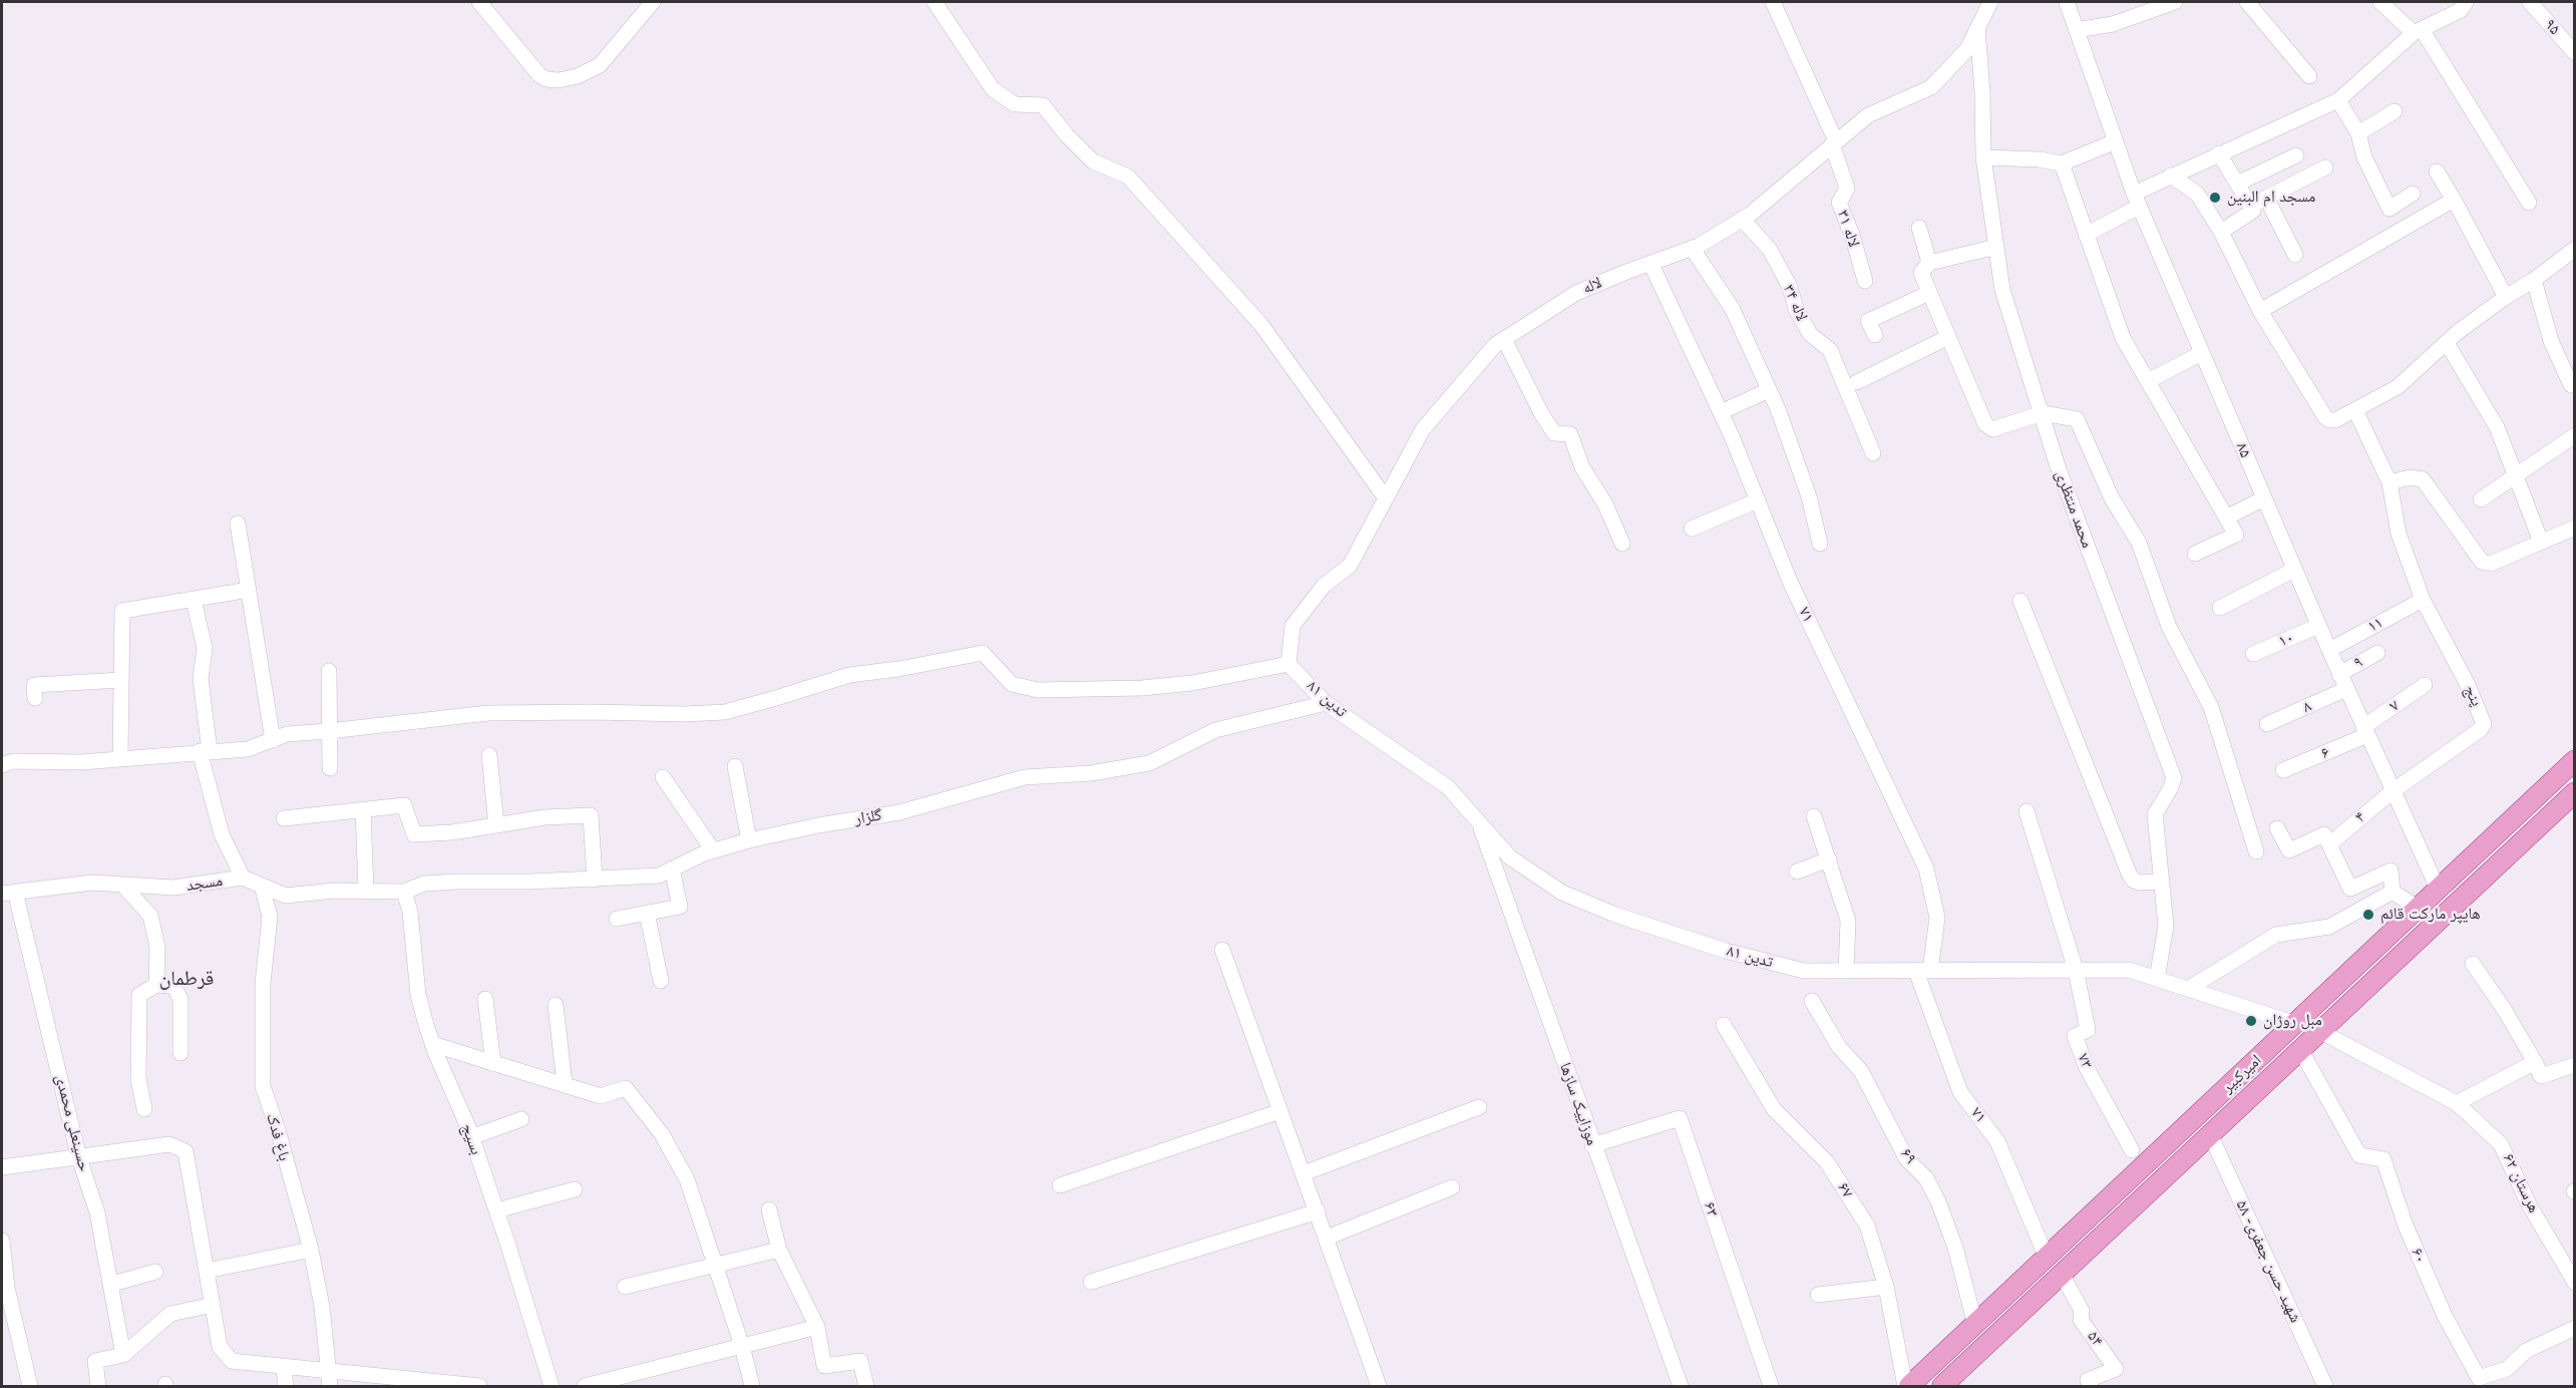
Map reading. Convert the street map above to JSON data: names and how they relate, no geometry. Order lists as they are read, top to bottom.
{
  "streets": {
    "main road": ["امیرکبیر"],
    "street": [
      "۹۵",
      "لاله ۳۱",
      "لاله",
      "لاله ۳۴",
      "۸۵",
      "محمد منتظری",
      "۷۱",
      "۱۱",
      "۱۰",
      "۹",
      "پنج",
      "تدین ۸۱",
      "۷",
      "۸",
      "۶",
      "گلزار",
      "۴",
      "مسجد",
      "۷۳",
      "موزاییک سازها",
      "حسینعلی محمدی",
      "باغ فدک",
      "بسیج",
      "۶۹",
      "هرستان ۶۲",
      "۶۷",
      "۶۳",
      "۶۰",
      "شهید حسن جعفری- ۵۸",
      "۵۴"
    ]
  },
  "crossings": [
    ["لاله ۳۱", "لاله"],
    ["لاله", "لاله ۳۴"],
    ["لاله", "محمد منتظری"],
    ["لاله", "۷۱"],
    ["لاله", "تدین ۸۱"],
    ["۸۵", "۱۱"],
    ["۸۵", "۱۰"],
    ["۸۵", "۹"],
    ["۸۵", "پنج"],
    ["۸۵", "۷"],
    ["۸۵", "۸"],
    ["۸۵", "۶"],
    ["۸۵", "۴"],
    ["۸۵", "امیرکبیر"],
    ["محمد منتظری", "تدین ۸۱"],
    ["۷۱", "تدین ۸۱"],
    ["۷۱", "امیرکبیر"],
    ["۱۱", "پنج"],
    ["پنج", "۴"],
    ["تدین ۸۱", "گلزار"],
    ["تدین ۸۱", "۷۳"],
    ["تدین ۸۱", "امیرکبیر"],
    ["تدین ۸۱", "موزاییک سازها"],
    ["۷", "۶"],
    ["گلزار", "مسجد"],
    ["گلزار", "بسیج"],
    ["مسجد", "حسینعلی محمدی"],
    ["مسجد", "باغ فدک"],
    ["مسجد", "بسیج"],
    ["امیرکبیر", "۶۹"],
    ["امیرکبیر", "هرستان ۶۲"],
    ["امیرکبیر", "۶۷"],
    ["امیرکبیر", "۶۰"],
    ["امیرکبیر", "شهید حسن جعفری- ۵۸"],
    ["امیرکبیر", "۵۴"],
    ["موزاییک سازها", "۶۳"]
  ],
  "districts": ["قرطمان"],
  "places": ["مسجد ام البنین", "هایپر مارکت قائم", "مبل روژان"]
}
